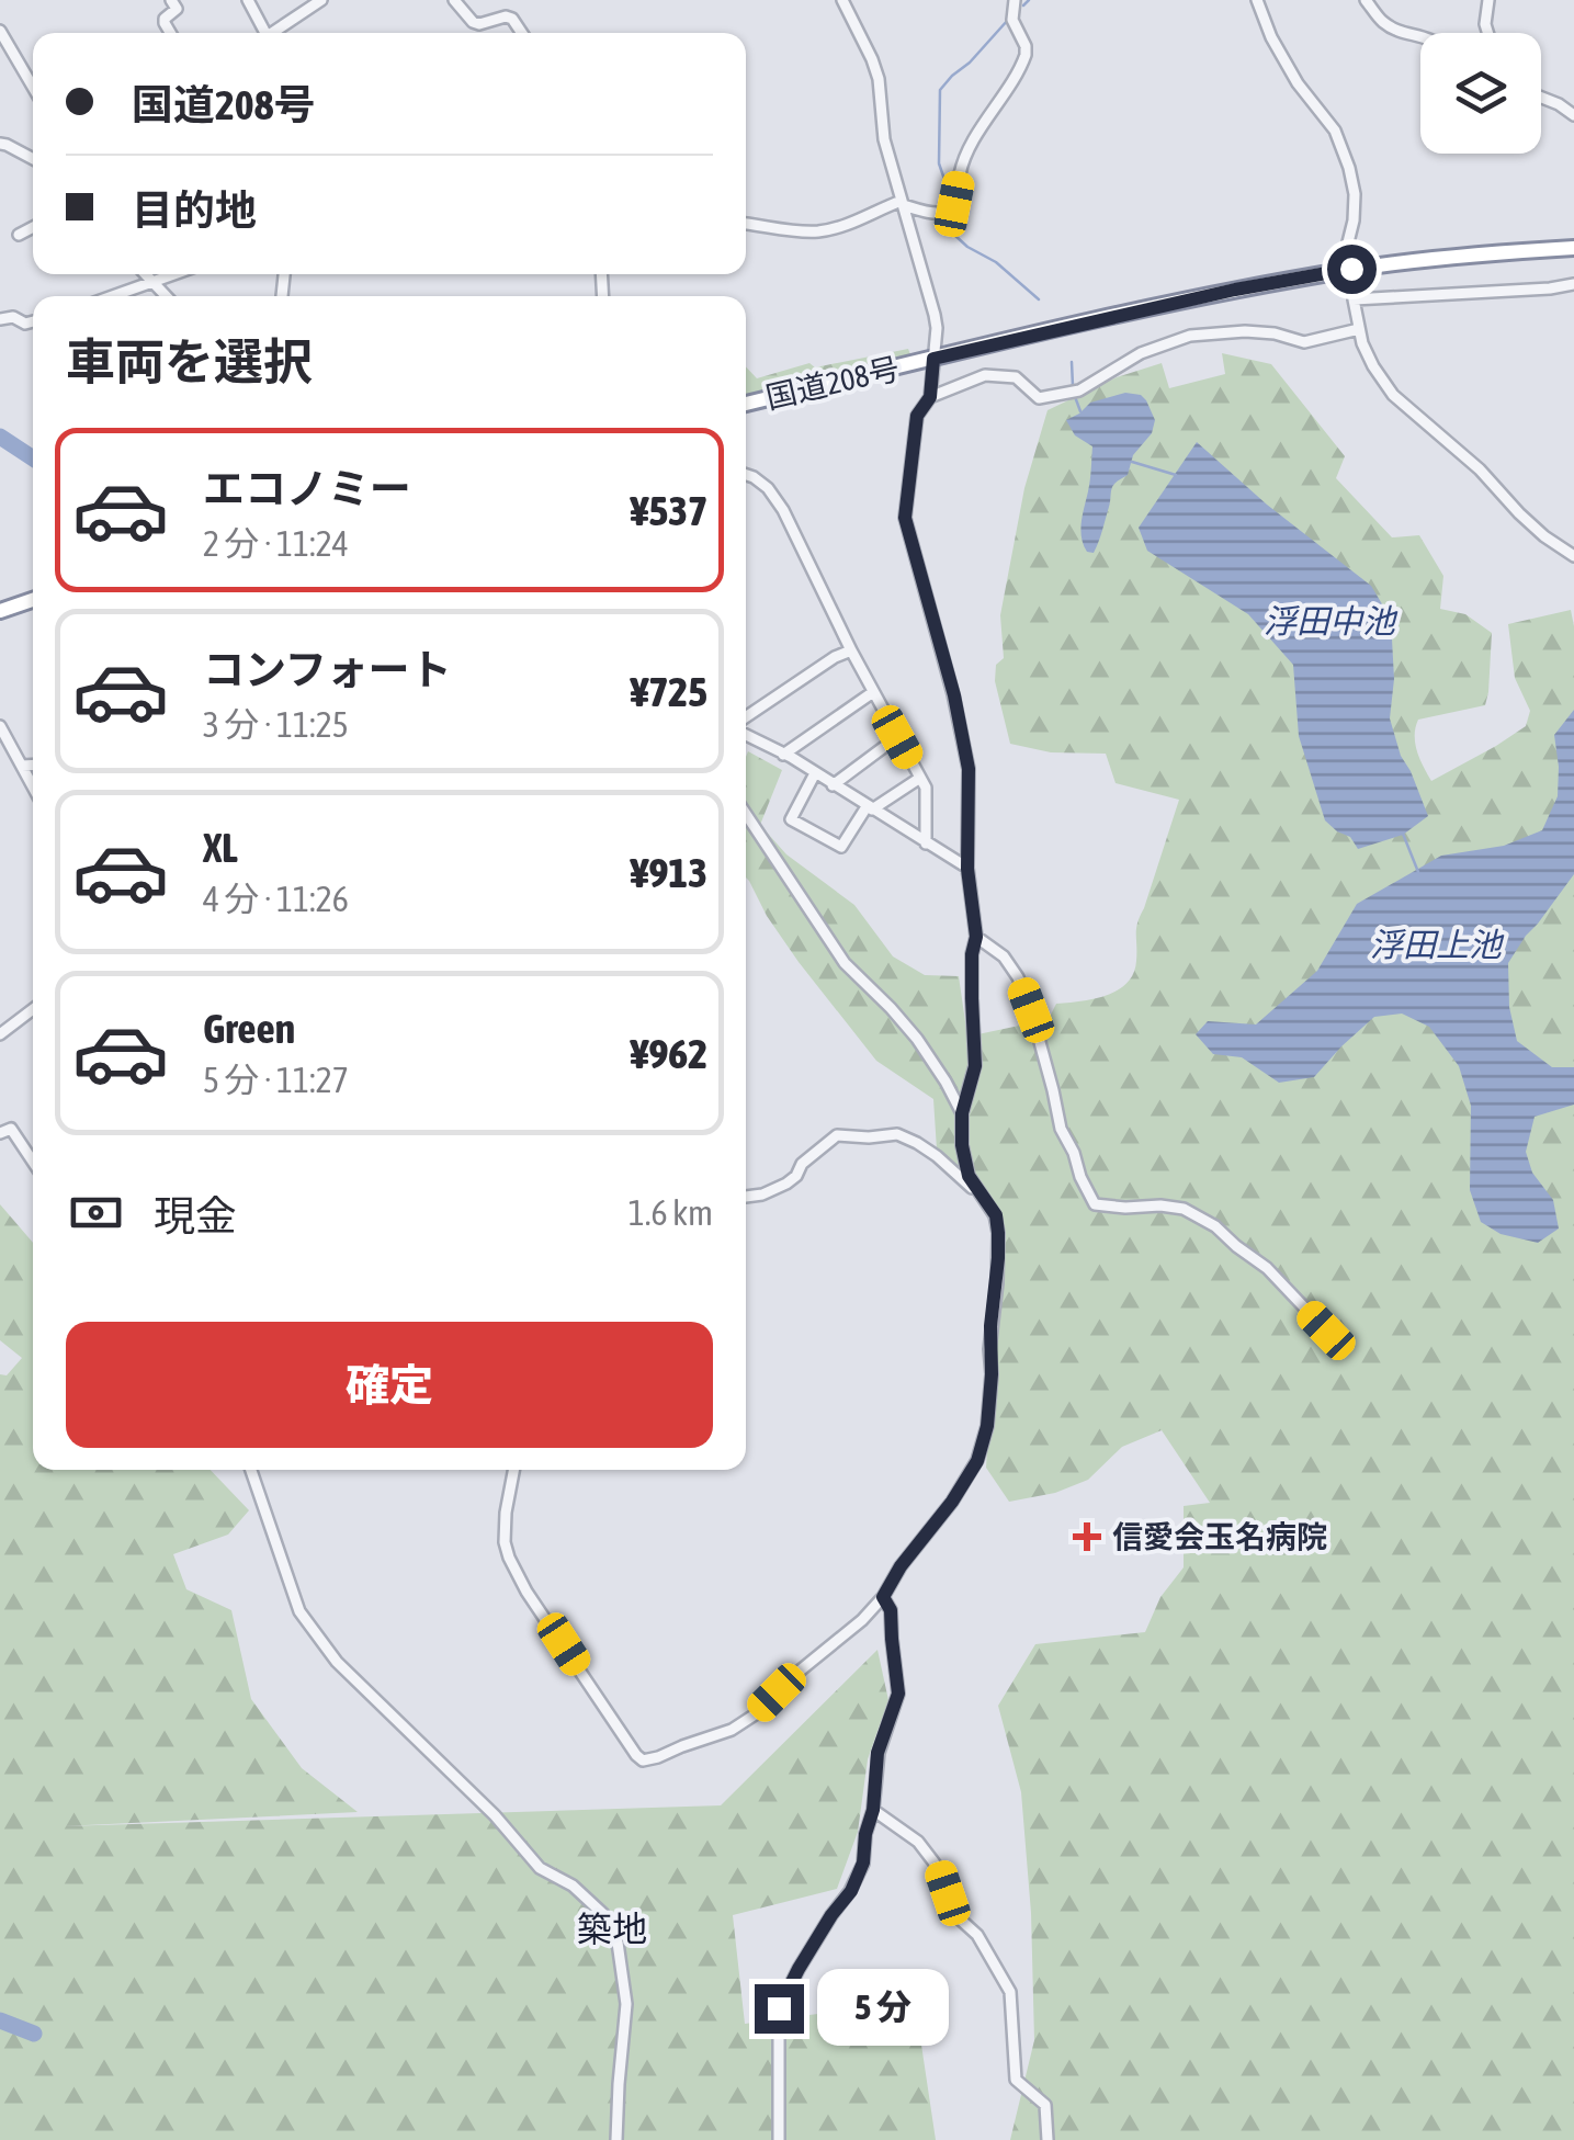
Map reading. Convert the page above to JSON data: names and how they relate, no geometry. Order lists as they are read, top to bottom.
{
  "streets": {
    "highway": ["国道208号"]
  },
  "districts": ["築地"],
  "water": ["浮田中池", "浮田上池"],
  "places": {
    "health": ["信愛会玉名病院"]
  },
  "page": {
    "banner": ["国道208号", "目的地"],
    "heading": "車両を選択",
    "list": [
      {
        "name": "エコノミー",
        "note": "2 分 · 11:24",
        "value": "¥537"
      },
      {
        "name": "コンフォート",
        "note": "3 分 · 11:25",
        "value": "¥725"
      },
      {
        "name": "XL",
        "note": "4 分 · 11:26",
        "value": "¥913"
      },
      {
        "name": "Green",
        "note": "5 分 · 11:27",
        "value": "¥962"
      }
    ],
    "pay": ["現金", "1.6 km"],
    "buttons": "確定",
    "bubble": "5 分"
  }
}
